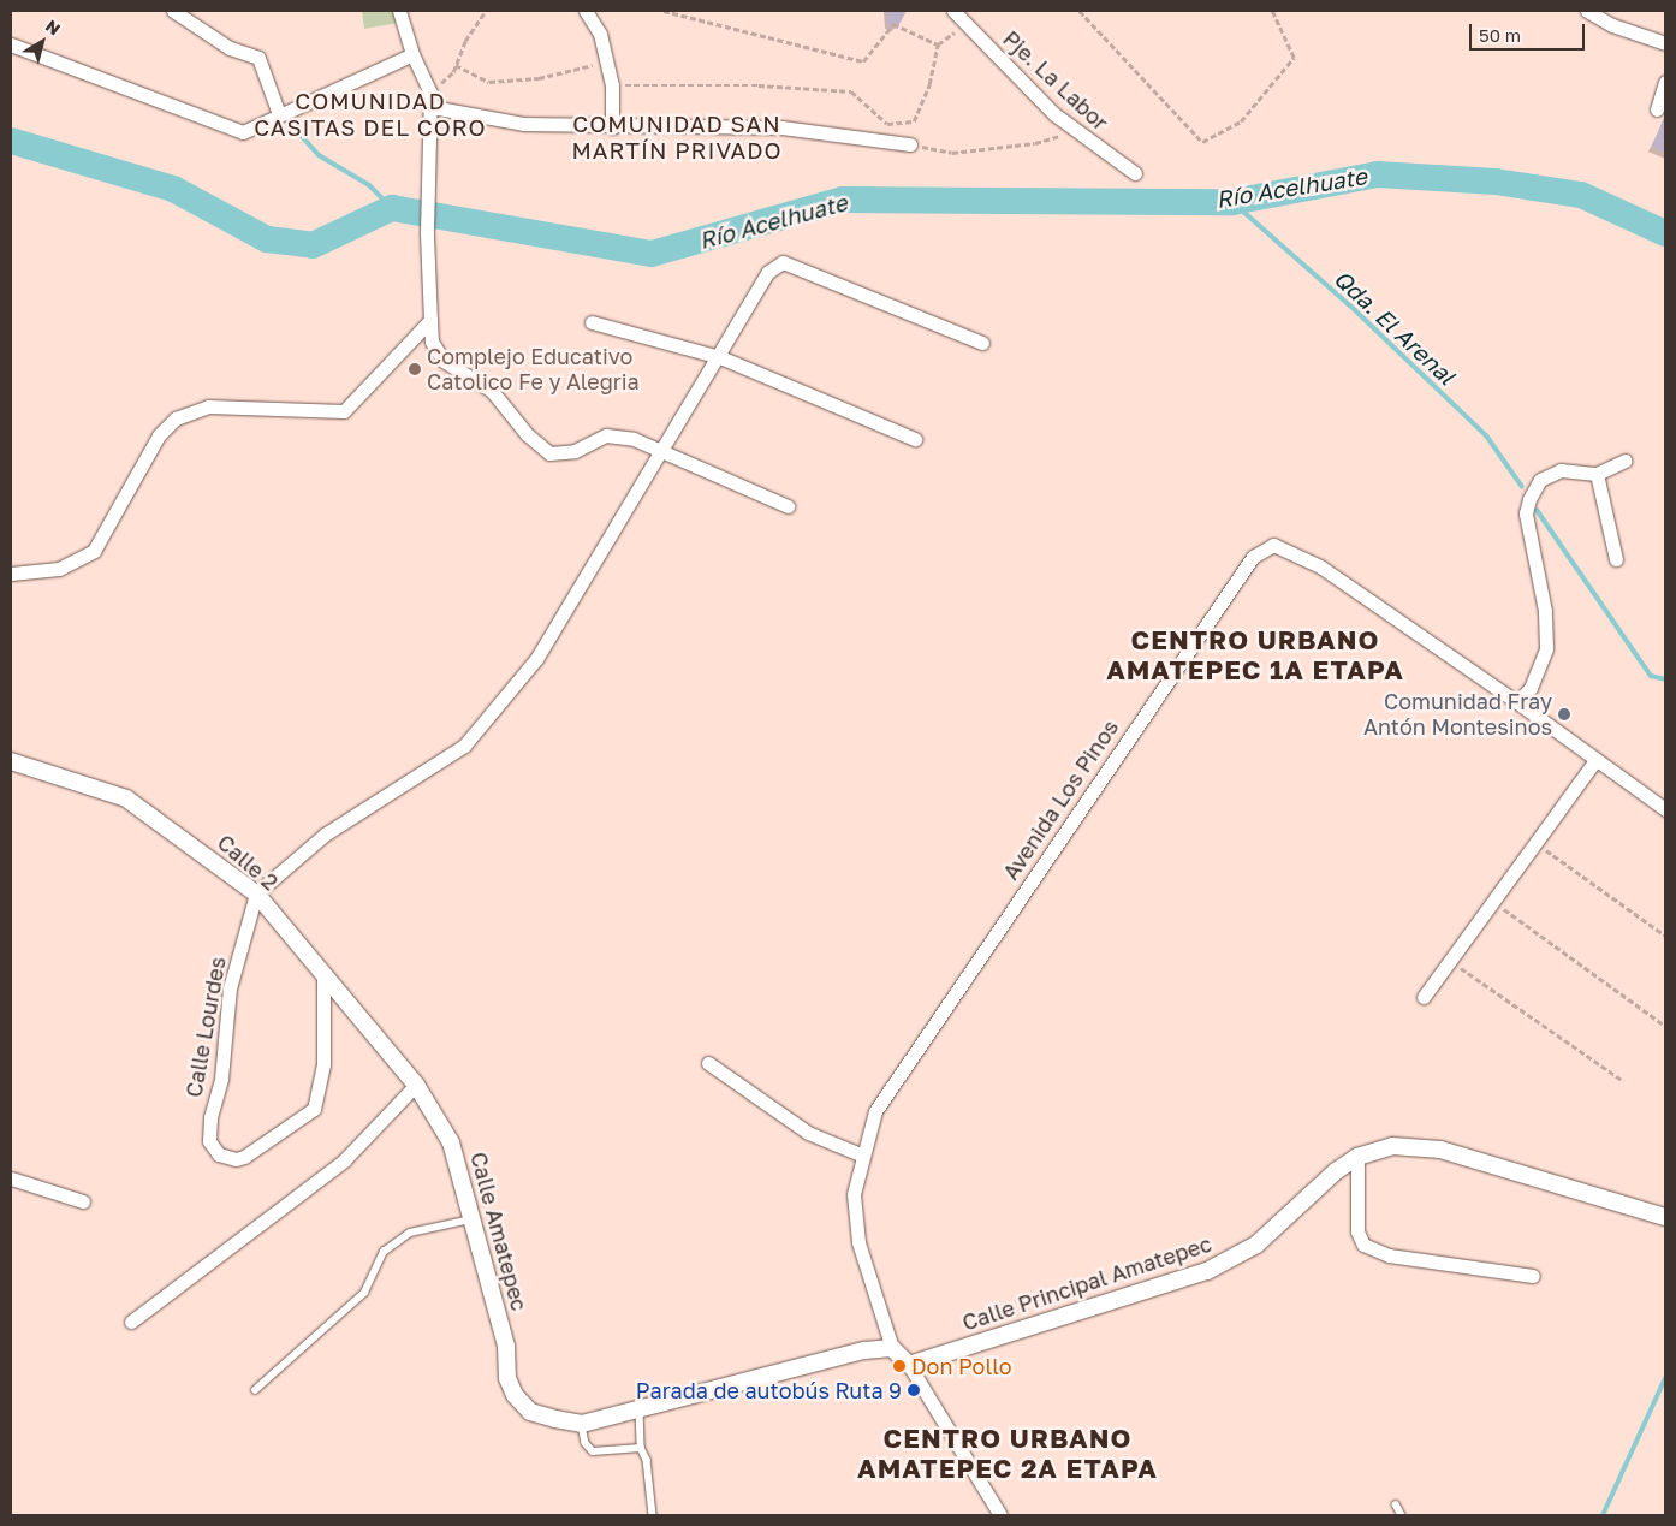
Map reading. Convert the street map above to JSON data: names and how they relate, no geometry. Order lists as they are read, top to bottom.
{
  "streets": {
    "street": [
      "Pje. La Labor",
      "Avenida Los Pinos",
      "Calle 2",
      "Calle Lourdes",
      "Calle Amatepec",
      "Calle Principal Amatepec"
    ]
  },
  "crossings": [
    ["Avenida Los Pinos", "Calle Principal Amatepec"],
    ["Calle 2", "Calle Lourdes"],
    ["Calle 2", "Calle Amatepec"]
  ],
  "districts": [
    "COMUNIDAD CASITAS DEL CORO",
    "COMUNIDAD SAN MARTÍN PRIVADO",
    "CENTRO URBANO AMATEPEC 1A ETAPA",
    "CENTRO URBANO AMATEPEC 2A ETAPA"
  ],
  "water": ["Río Acelhuate", "Qda. El Arenal"],
  "places": [
    "Complejo Educativo Catolico Fe y Alegria",
    "Comunidad Fray Antón Montesinos",
    "Don Pollo",
    "Parada de autobús Ruta 9"
  ],
  "scale_bar": "50 m",
  "north": "top right"
}
